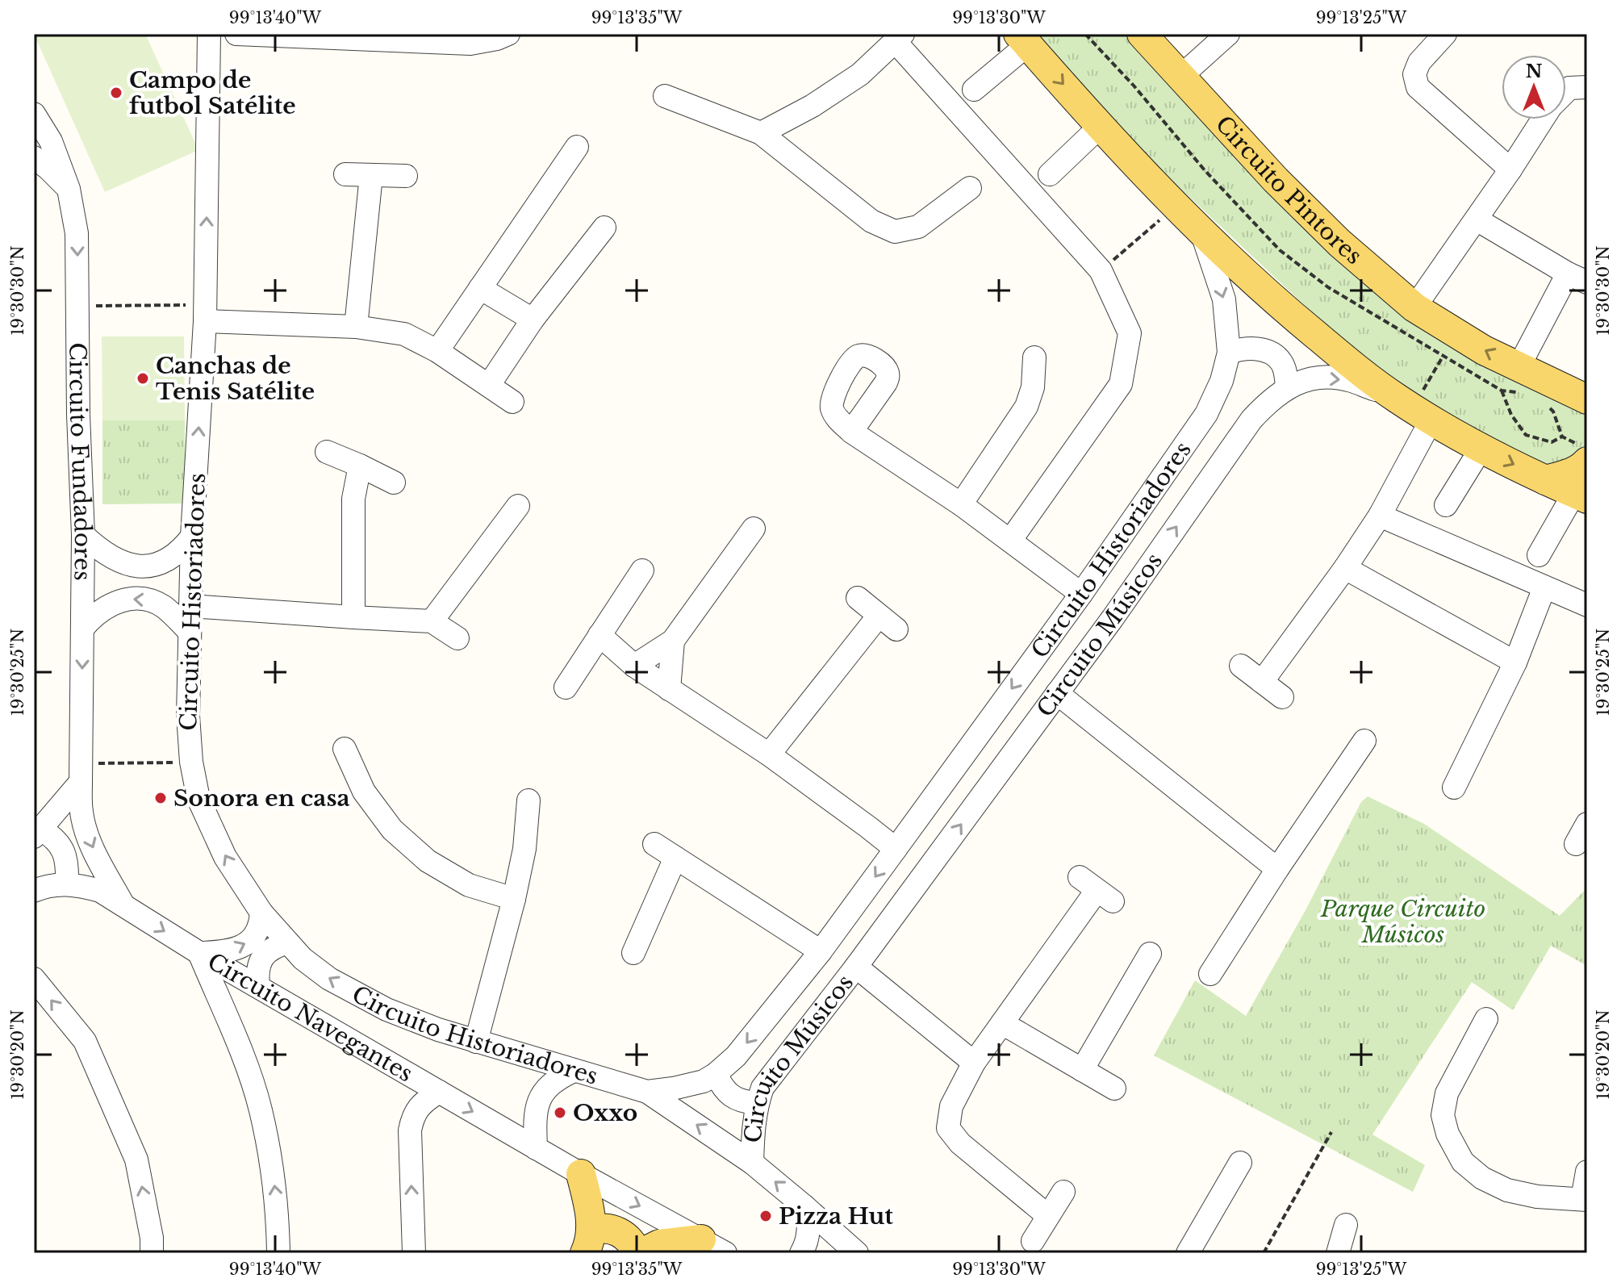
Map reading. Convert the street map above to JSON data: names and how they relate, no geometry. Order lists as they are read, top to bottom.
{
  "streets": {
    "main road": ["Circuito Pintores", "Circuito Historiadores", "Circuito Músicos"],
    "street": ["Circuito Fundadores", "Circuito Navegantes"]
  },
  "crossings": [
    ["Circuito Fundadores", "Circuito Navegantes"],
    ["Circuito Historiadores", "Circuito Músicos"]
  ],
  "one_way": ["Circuito Fundadores", "Circuito Navegantes"],
  "parks": ["Parque Circuito Músicos"],
  "places": [
    "Campo de futbol Satélite",
    "Canchas de Tenis Satélite",
    "Sonora en casa",
    "Oxxo",
    "Pizza Hut"
  ],
  "north": "top",
  "coordinates": [
    "99°13'40\"W",
    "99°13'35\"W",
    "99°13'30\"W",
    "99°13'25\"W",
    "19°30'30\"N",
    "19°30'25\"N",
    "19°30'20\"N"
  ]
}
